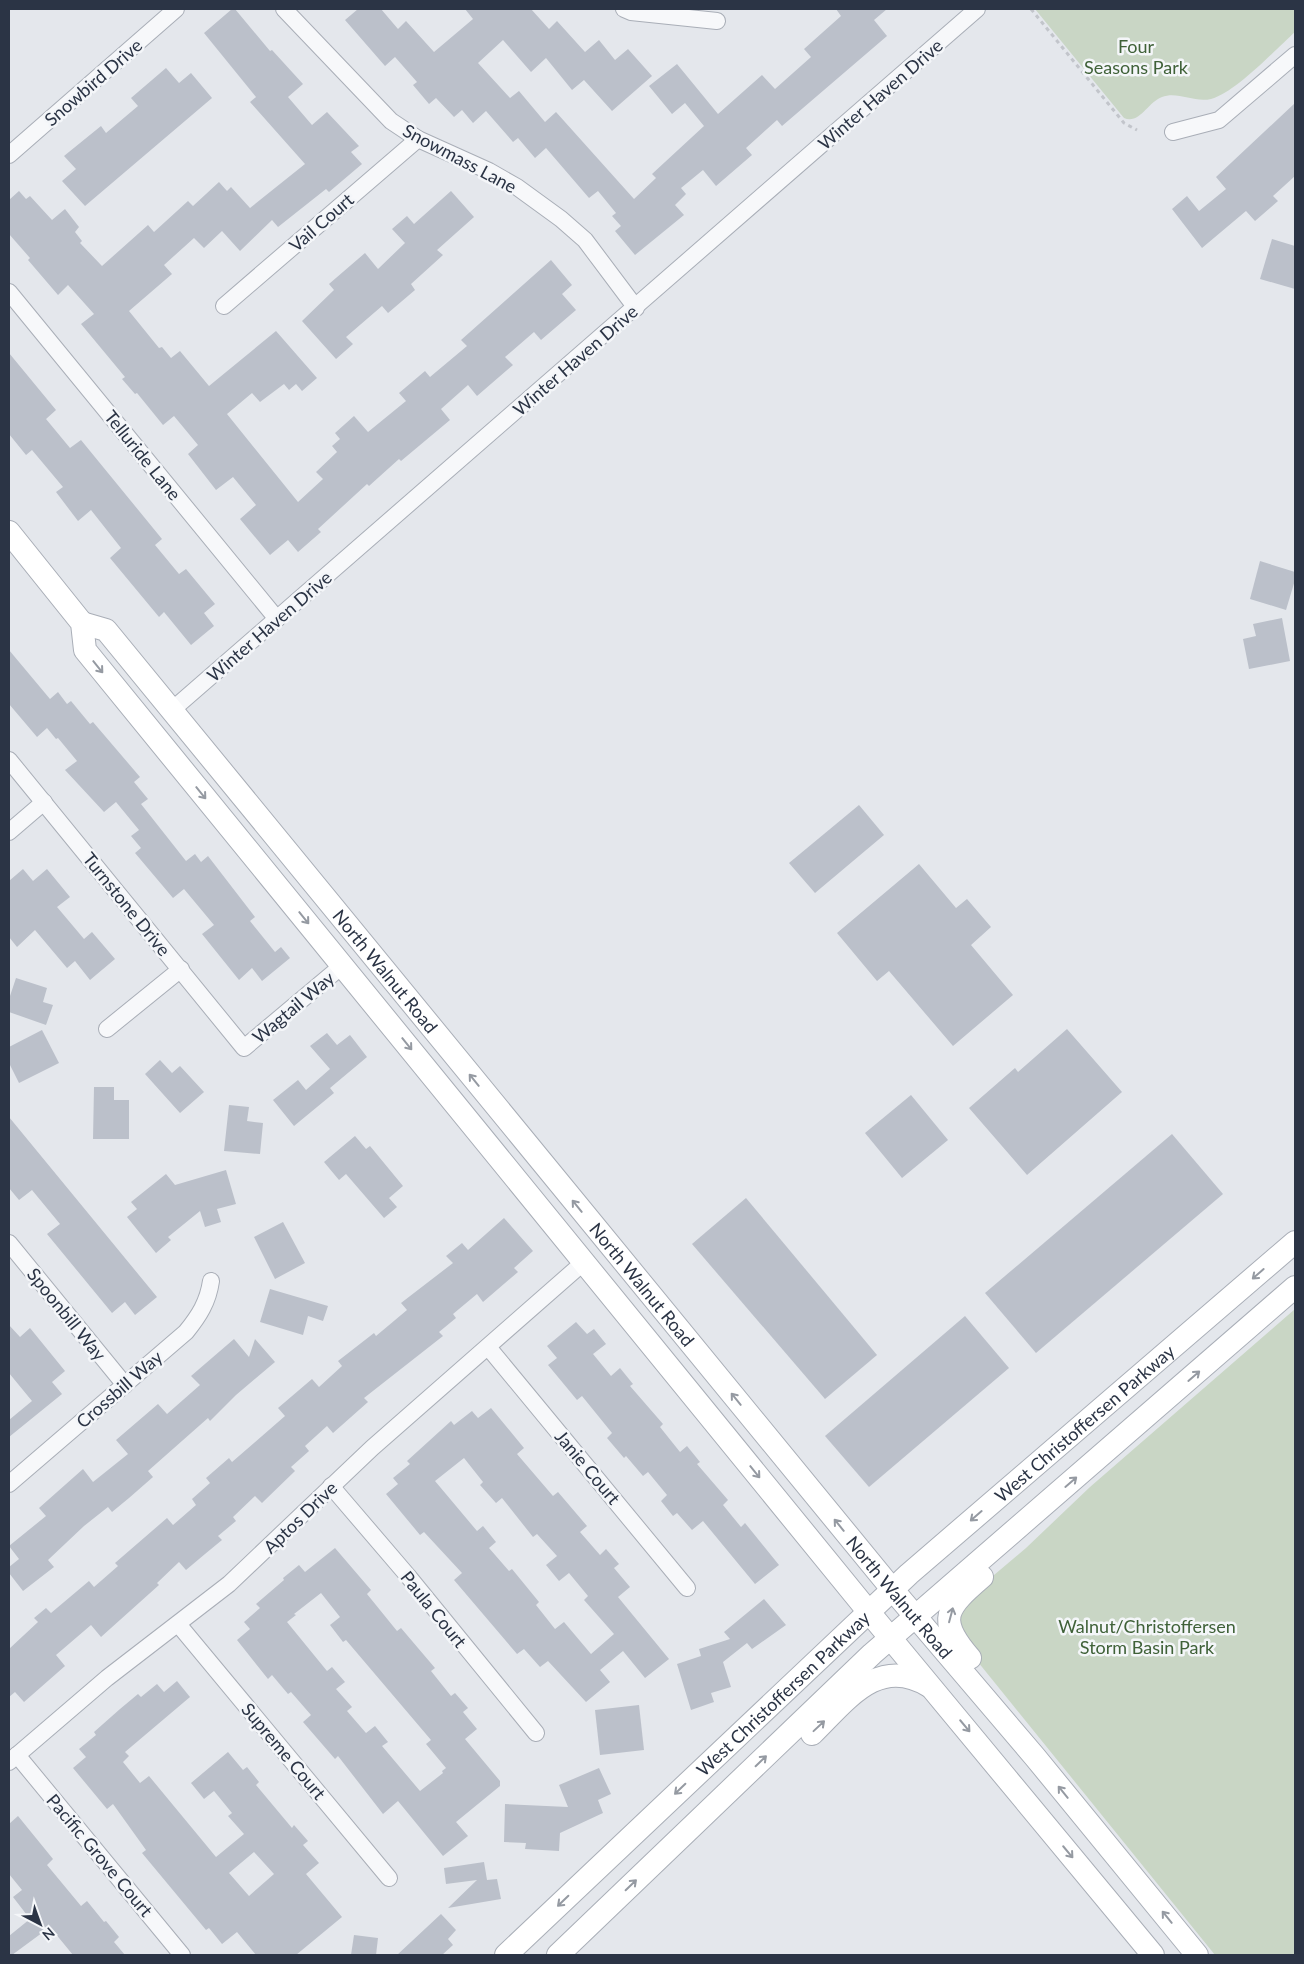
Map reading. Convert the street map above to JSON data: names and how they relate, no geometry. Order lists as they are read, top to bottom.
{
  "streets": {
    "street": [
      "Snowbird Drive",
      "Winter Haven Drive",
      "Snowmass Lane",
      "Vail Court",
      "Telluride Lane",
      "Turnstone Drive",
      "North Walnut Road",
      "Wagtail Way",
      "Spoonbill Way",
      "Crossbill Way",
      "West Christoffersen Parkway",
      "Janie Court",
      "Aptos Drive",
      "Paula Court",
      "Supreme Court",
      "Pacific Grove Court"
    ]
  },
  "crossings": [
    ["Winter Haven Drive", "Snowmass Lane"],
    ["Winter Haven Drive", "Telluride Lane"],
    ["Winter Haven Drive", "North Walnut Road"],
    ["Snowmass Lane", "Vail Court"],
    ["Turnstone Drive", "Wagtail Way"],
    ["North Walnut Road", "Wagtail Way"],
    ["North Walnut Road", "West Christoffersen Parkway"],
    ["North Walnut Road", "Aptos Drive"],
    ["Spoonbill Way", "Crossbill Way"],
    ["Janie Court", "Aptos Drive"],
    ["Aptos Drive", "Paula Court"],
    ["Aptos Drive", "Supreme Court"],
    ["Aptos Drive", "Pacific Grove Court"]
  ],
  "parks": ["Four Seasons Park", "Walnut/Christoffersen Storm Basin Park"],
  "north": "bottom right"
}
